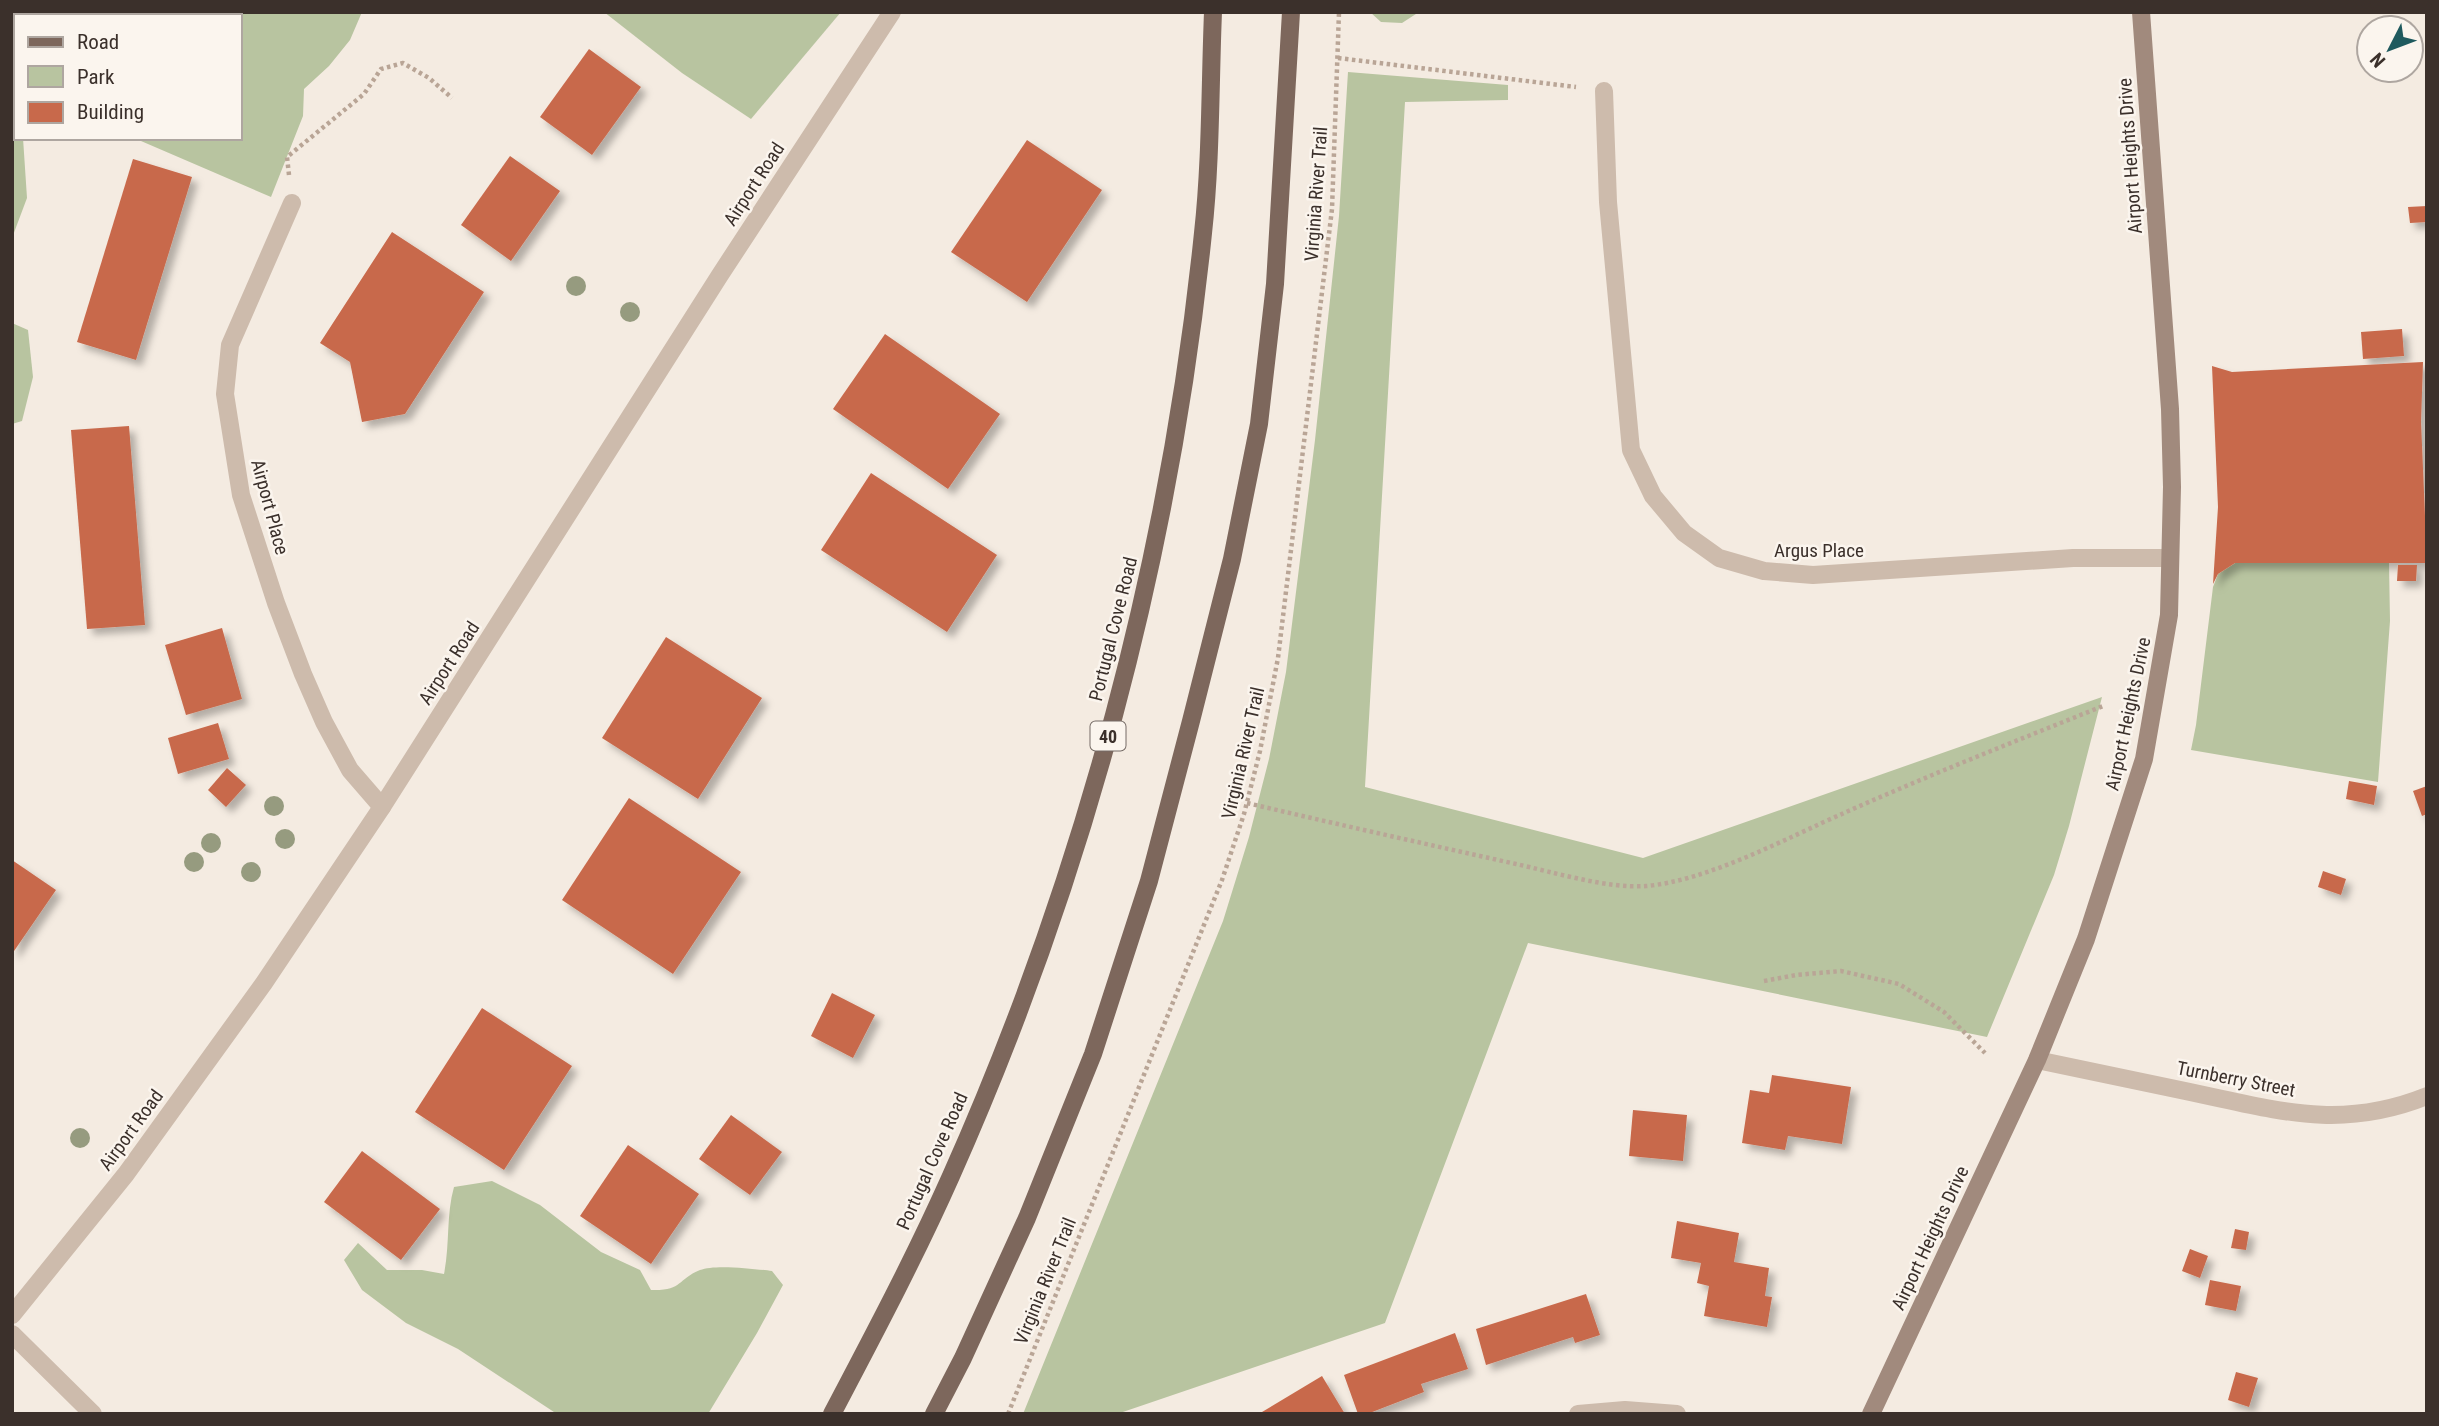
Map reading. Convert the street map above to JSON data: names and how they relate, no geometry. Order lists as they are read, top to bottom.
{
  "streets": {
    "main road": ["Portugal Cove Road", "40"],
    "street": [
      "Airport Heights Drive",
      "Airport Road",
      "Airport Place",
      "Argus Place",
      "Turnberry Street"
    ],
    "path": ["Virginia River Trail"]
  },
  "crossings": [
    ["Airport Heights Drive", "Argus Place"],
    ["Airport Heights Drive", "Turnberry Street"],
    ["Airport Road", "Airport Place"]
  ],
  "legend": ["Road", "Park", "Building"],
  "north": "bottom left"
}
